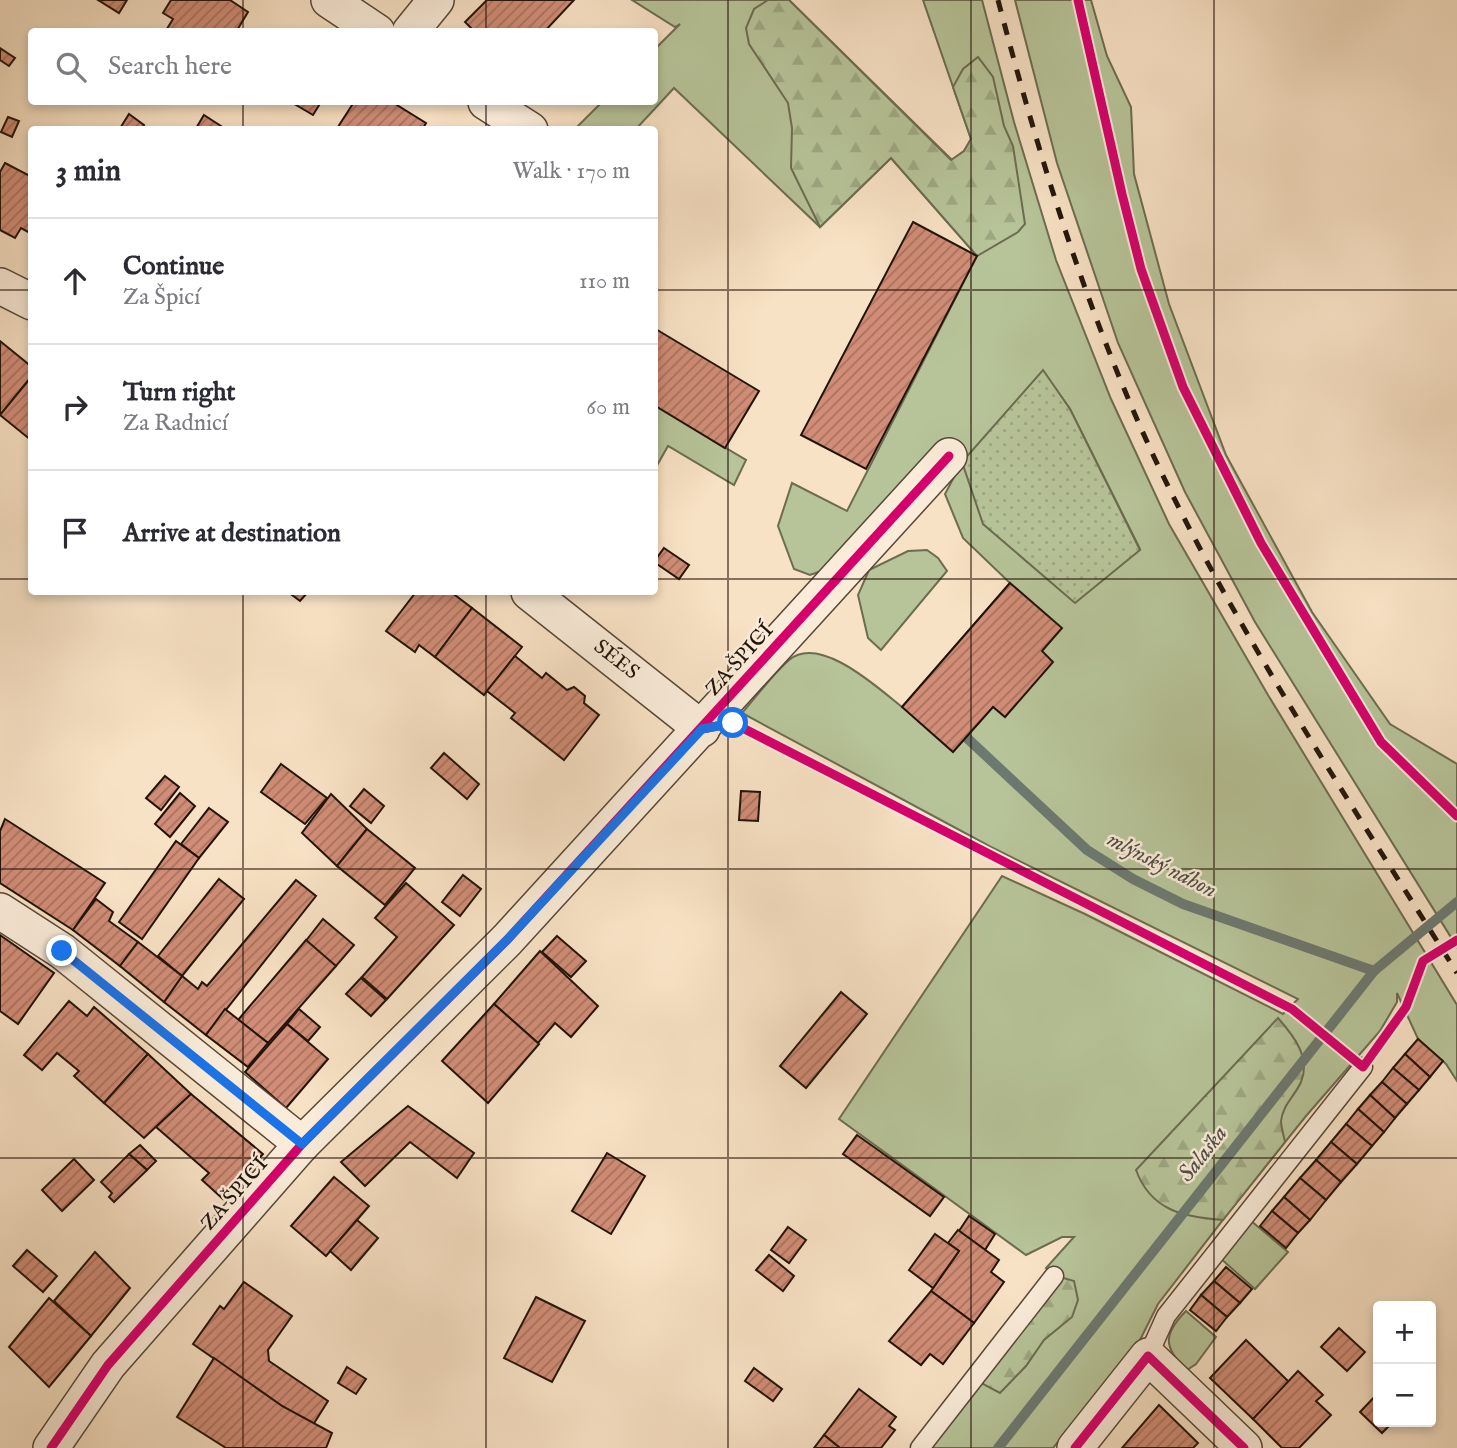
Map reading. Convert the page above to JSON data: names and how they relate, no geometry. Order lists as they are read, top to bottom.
{
  "streets": {
    "street": ["SÉES", "ZA ŠPICÍ"]
  },
  "crossings": [
    ["SÉES", "ZA ŠPICÍ"]
  ],
  "water": ["mlýnský náhon", "Salaška"],
  "page": {
    "search": "Search here",
    "heading": ["3 min", "Walk · 170 m"],
    "list": [
      ["Continue", "Za Špicí", "110 m"],
      ["Turn right", "Za Radnicí", "60 m"],
      "Arrive at destination"
    ],
    "map_buttons": ["+", "−"]
  }
}
